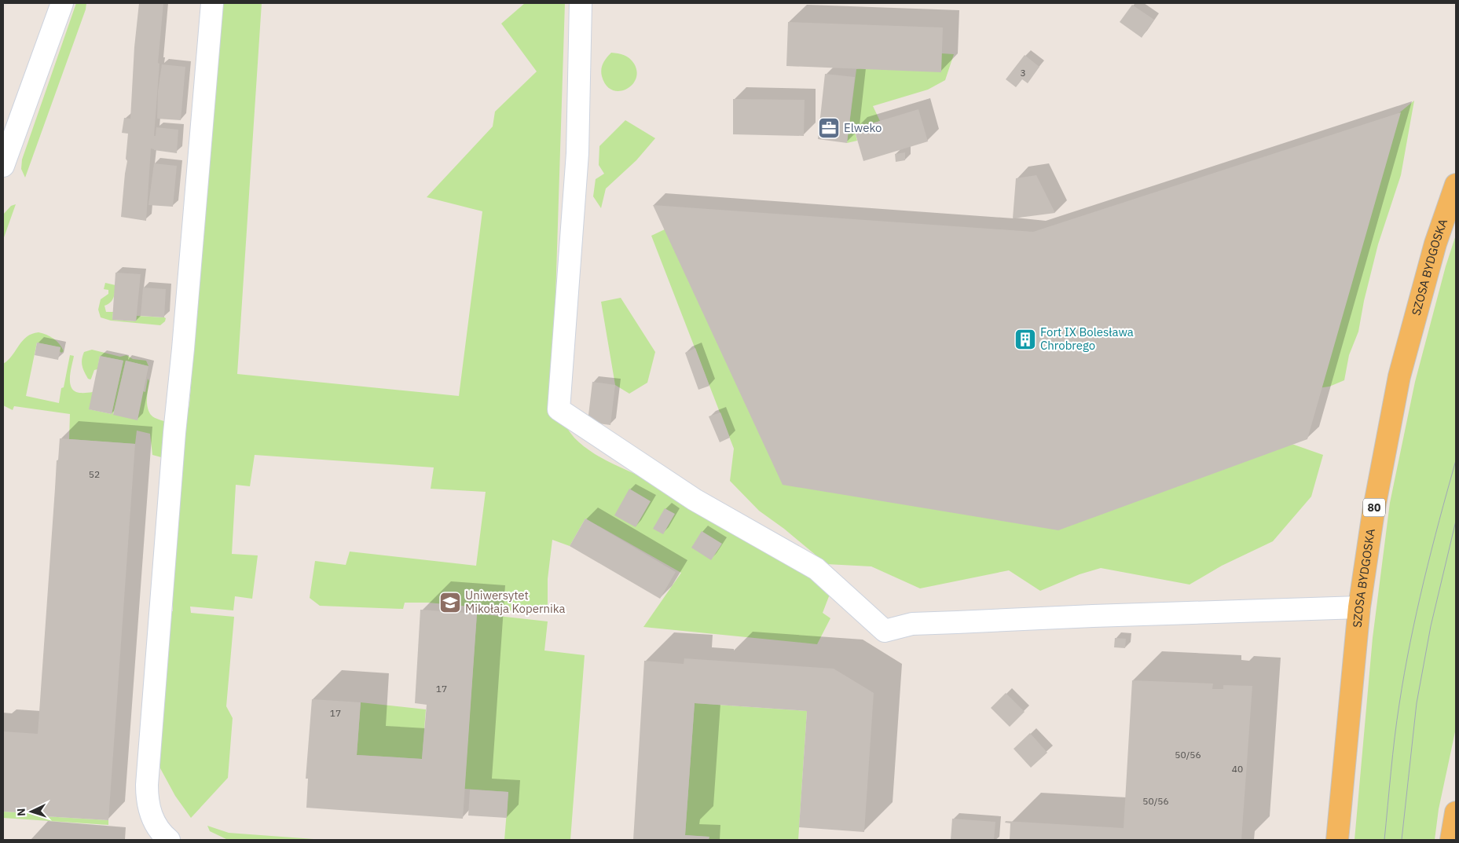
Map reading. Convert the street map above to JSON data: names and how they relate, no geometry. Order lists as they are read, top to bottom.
{
  "streets": {
    "main road": ["SZOSA BYDGOSKA", "80"]
  },
  "places": {
    "office": ["Elweko"],
    "building": ["Fort IX Bolesława Chrobrego"],
    "school or university": ["Uniwersytet Mikołaja Kopernika"]
  },
  "house_numbers": [
    "3",
    "52",
    "17",
    "17",
    "50/56",
    "40",
    "50/56"
  ],
  "north": "left"
}
